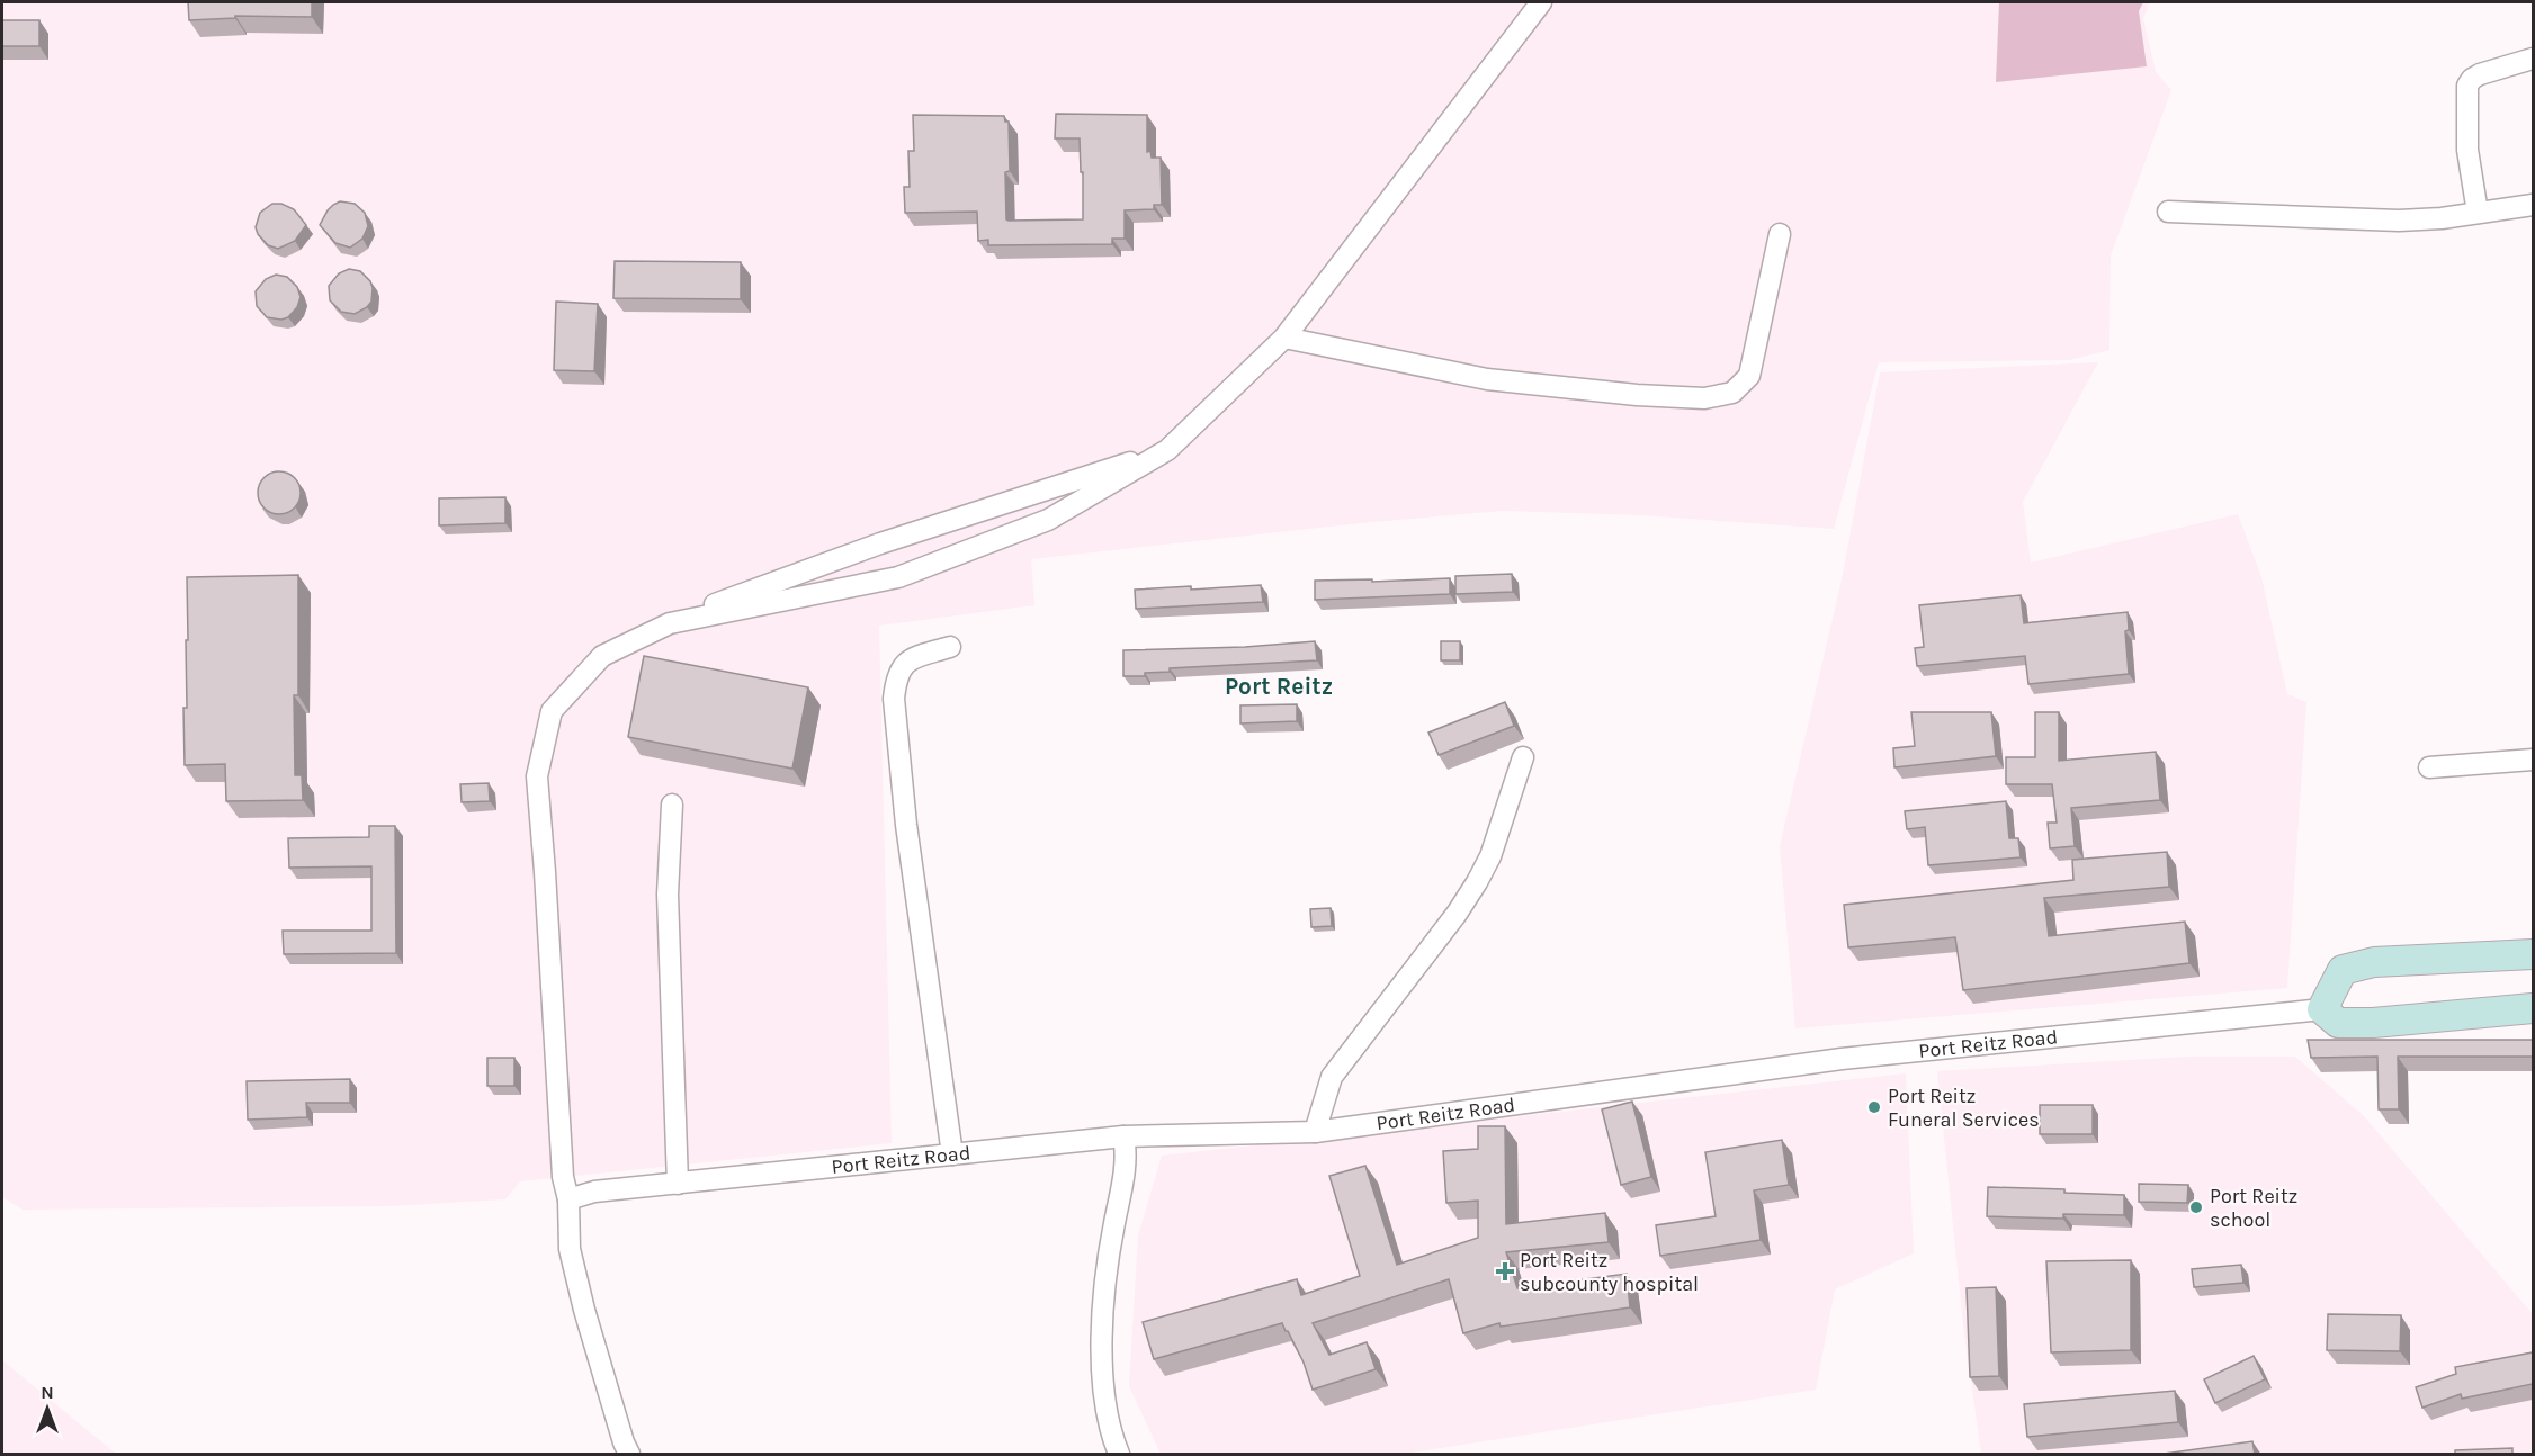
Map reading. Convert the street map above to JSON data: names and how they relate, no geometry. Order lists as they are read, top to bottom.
{
  "streets": {
    "street": ["Port Reitz Road"]
  },
  "districts": ["Port Reitz"],
  "places": {
    "other": ["Port Reitz Funeral Services", "Port Reitz school"],
    "health": ["Port Reitz subcounty hospital"]
  },
  "north": "top"
}
